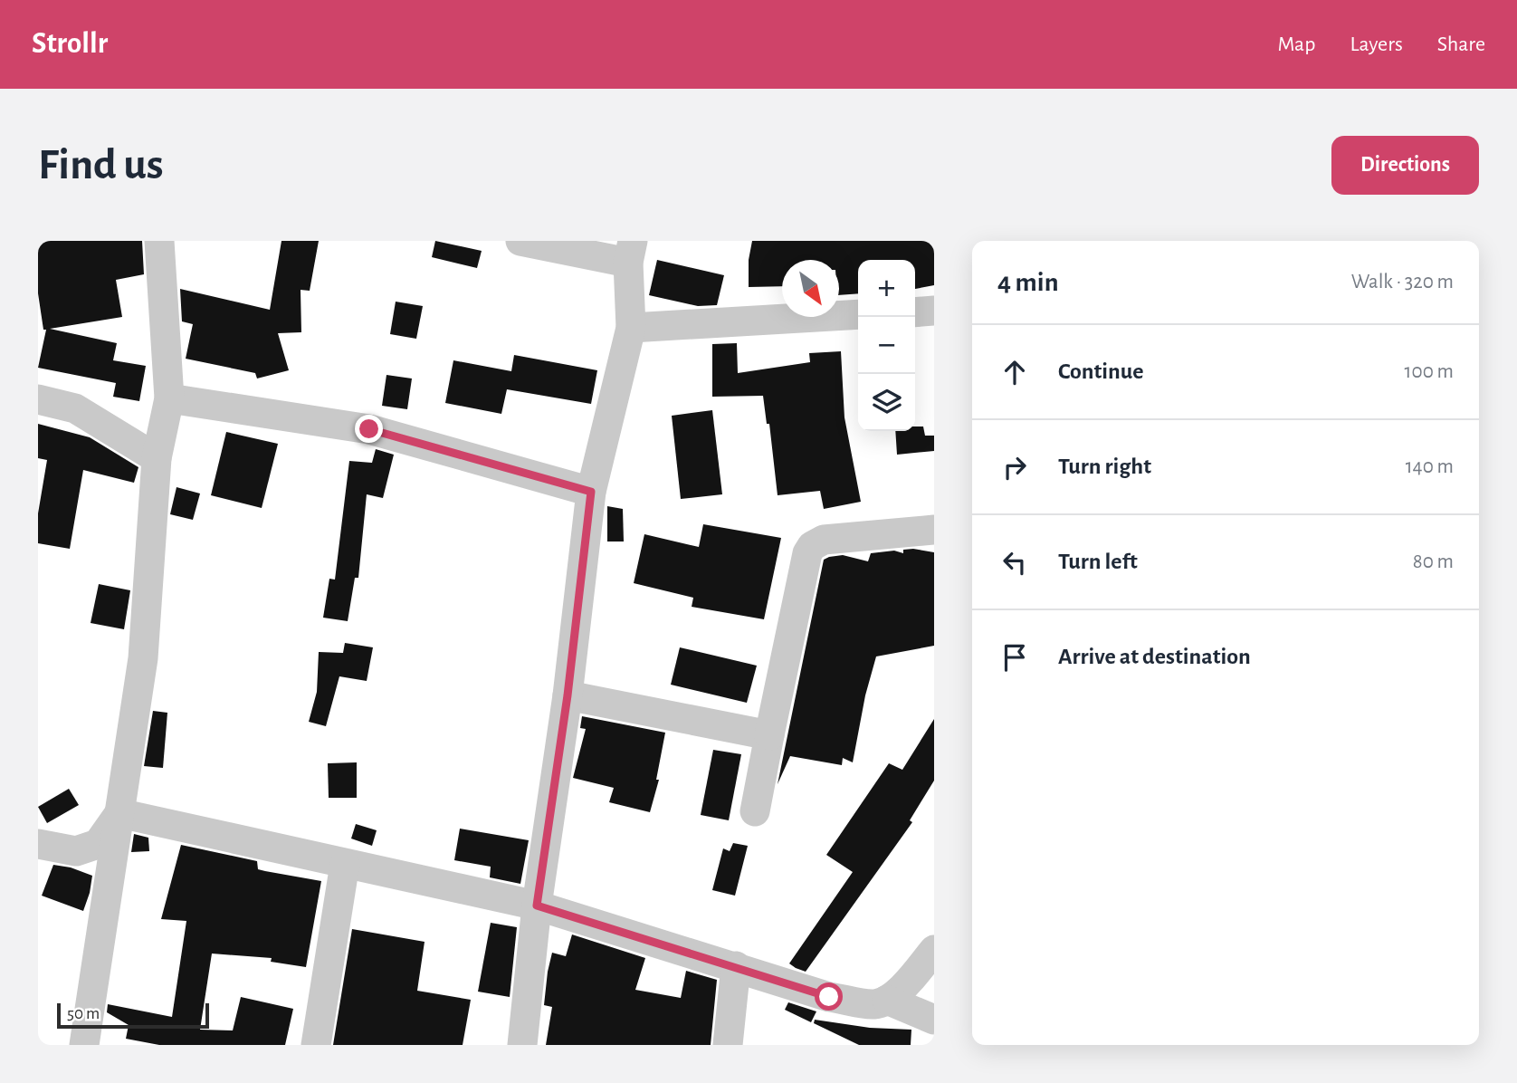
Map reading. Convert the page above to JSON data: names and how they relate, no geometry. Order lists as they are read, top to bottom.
{
  "scale_bar": "50 m",
  "north": "bottom right",
  "page": {
    "header": "Strollr",
    "nav": ["Map", "Layers", "Share"],
    "buttons": "Directions",
    "title": "Find us",
    "heading": ["4 min", "Walk · 320 m"],
    "map_buttons": ["+", "−"],
    "list": [
      ["Continue", "100 m"],
      ["Turn right", "140 m"],
      ["Turn left", "80 m"],
      "Arrive at destination"
    ],
    "scale": "50 m"
  }
}
